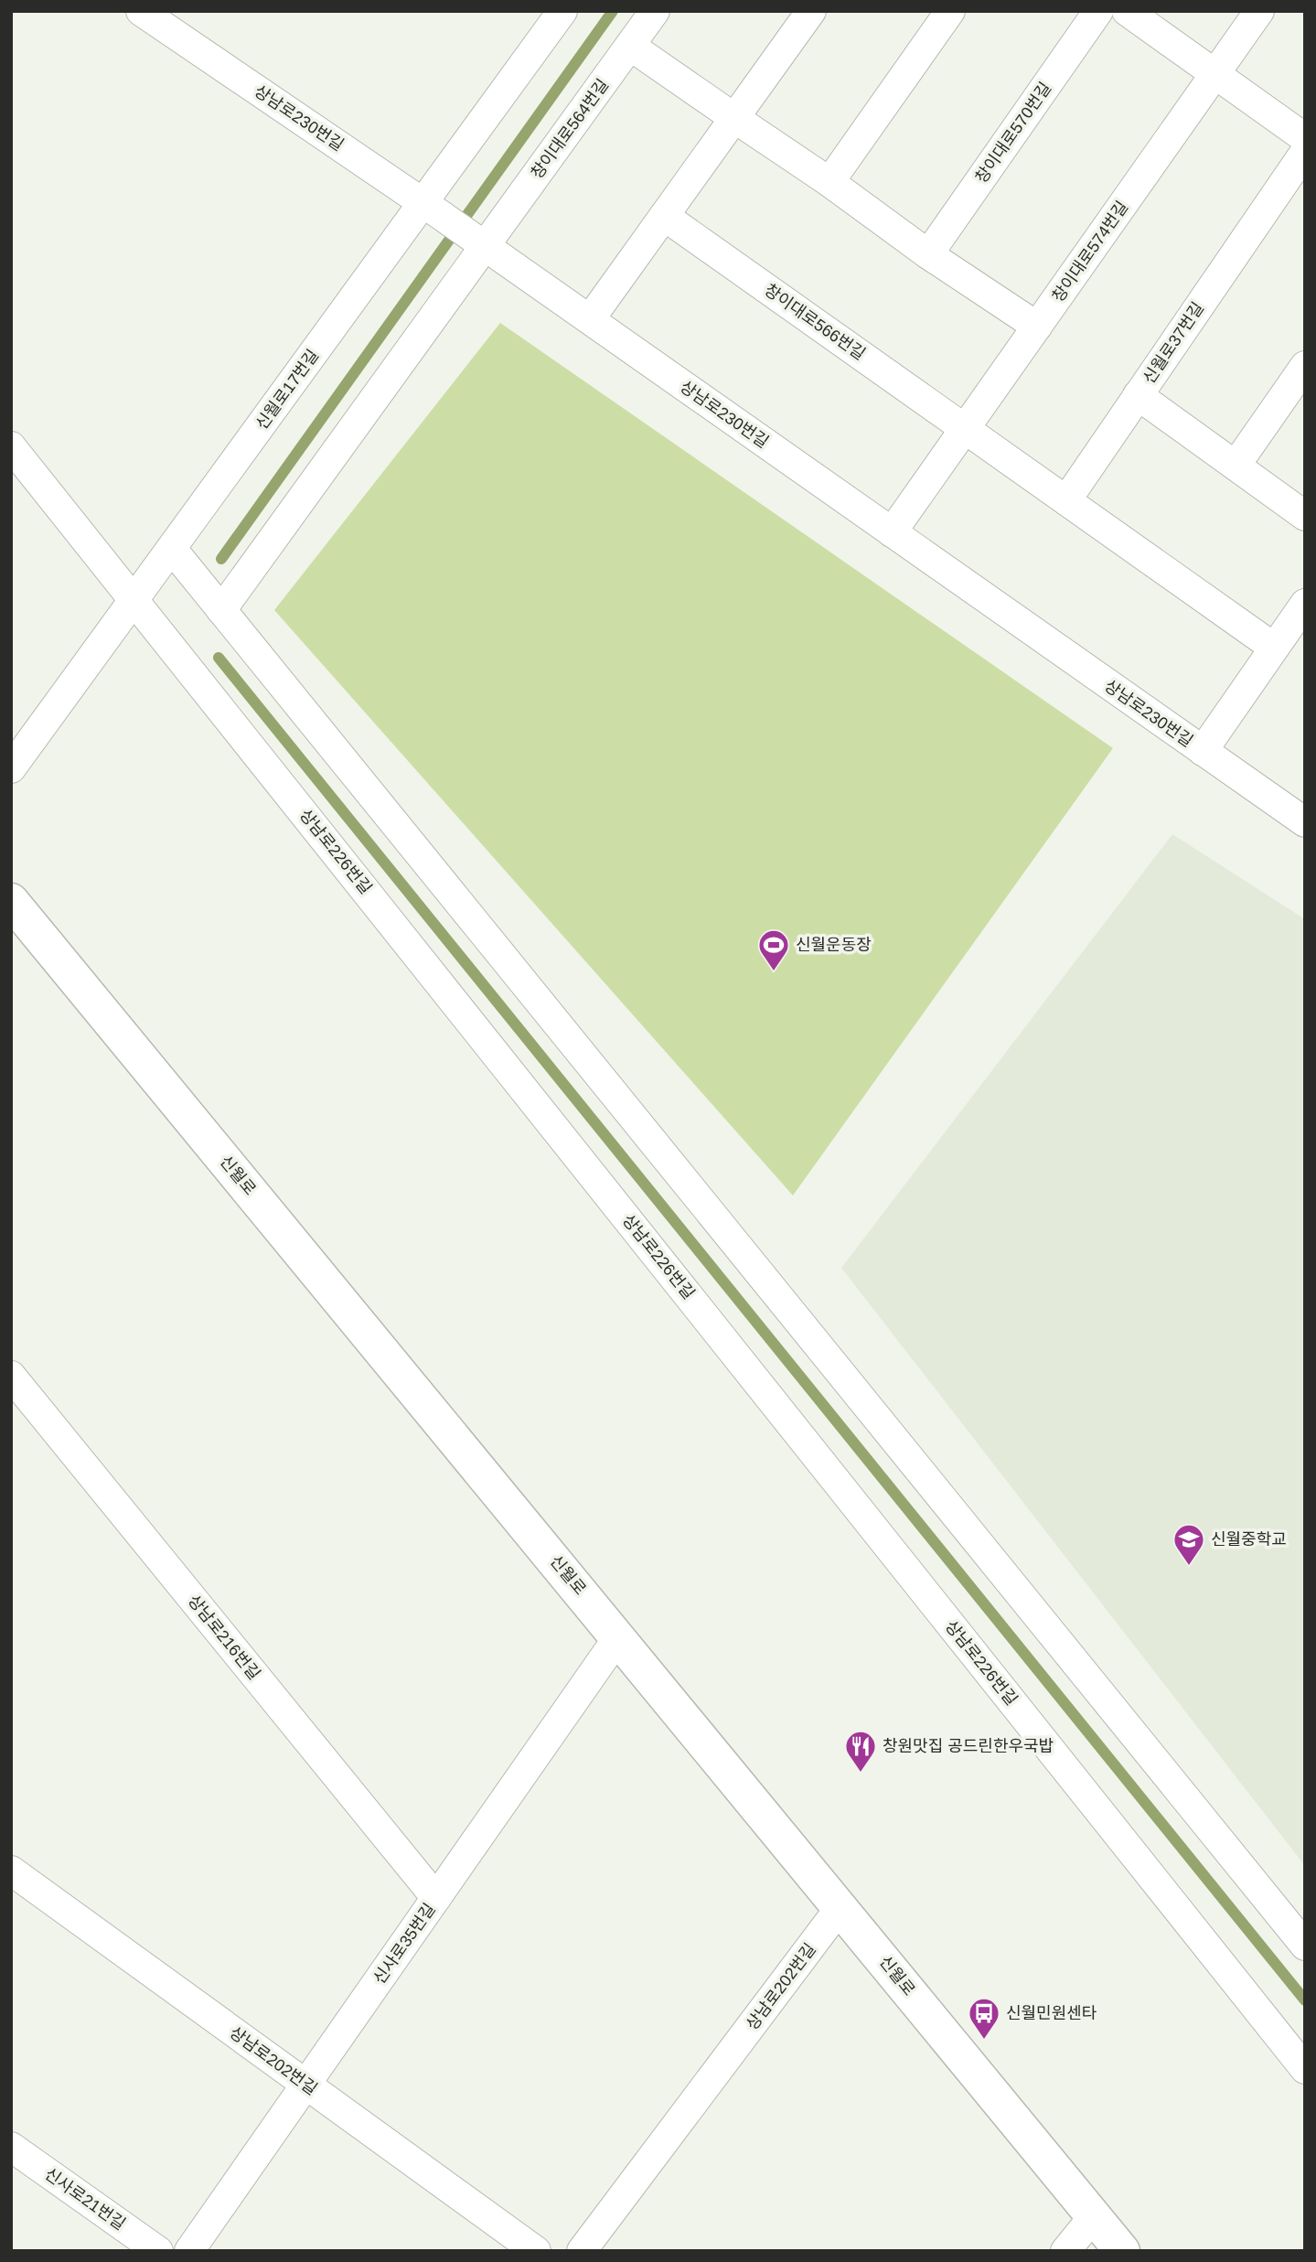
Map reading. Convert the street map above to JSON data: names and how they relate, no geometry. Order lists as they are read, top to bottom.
{
  "streets": {
    "street": [
      "상남로230번길",
      "창이대로564번길",
      "창이대로570번길",
      "창이대로574번길",
      "창이대로566번길",
      "신월로37번길",
      "신월로17번길",
      "상남로226번길",
      "신월로",
      "상남로216번길",
      "신사로35번길",
      "상남로202번길",
      "신사로21번길"
    ]
  },
  "crossings": [
    ["상남로230번길", "창이대로564번길"],
    ["상남로230번길", "창이대로574번길"],
    ["상남로230번길", "신월로17번길"],
    ["창이대로574번길", "창이대로566번길"],
    ["신월로17번길", "상남로226번길"],
    ["신월로", "신사로35번길"],
    ["신월로", "상남로202번길"],
    ["상남로216번길", "신사로35번길"],
    ["신사로35번길", "상남로202번길"]
  ],
  "places": {
    "sports": ["신월운동장"],
    "school or university": ["신월중학교"],
    "restaurant": ["창원맛집 공드린한우국밥"],
    "bus stop": ["신월민원센타"]
  }
}
